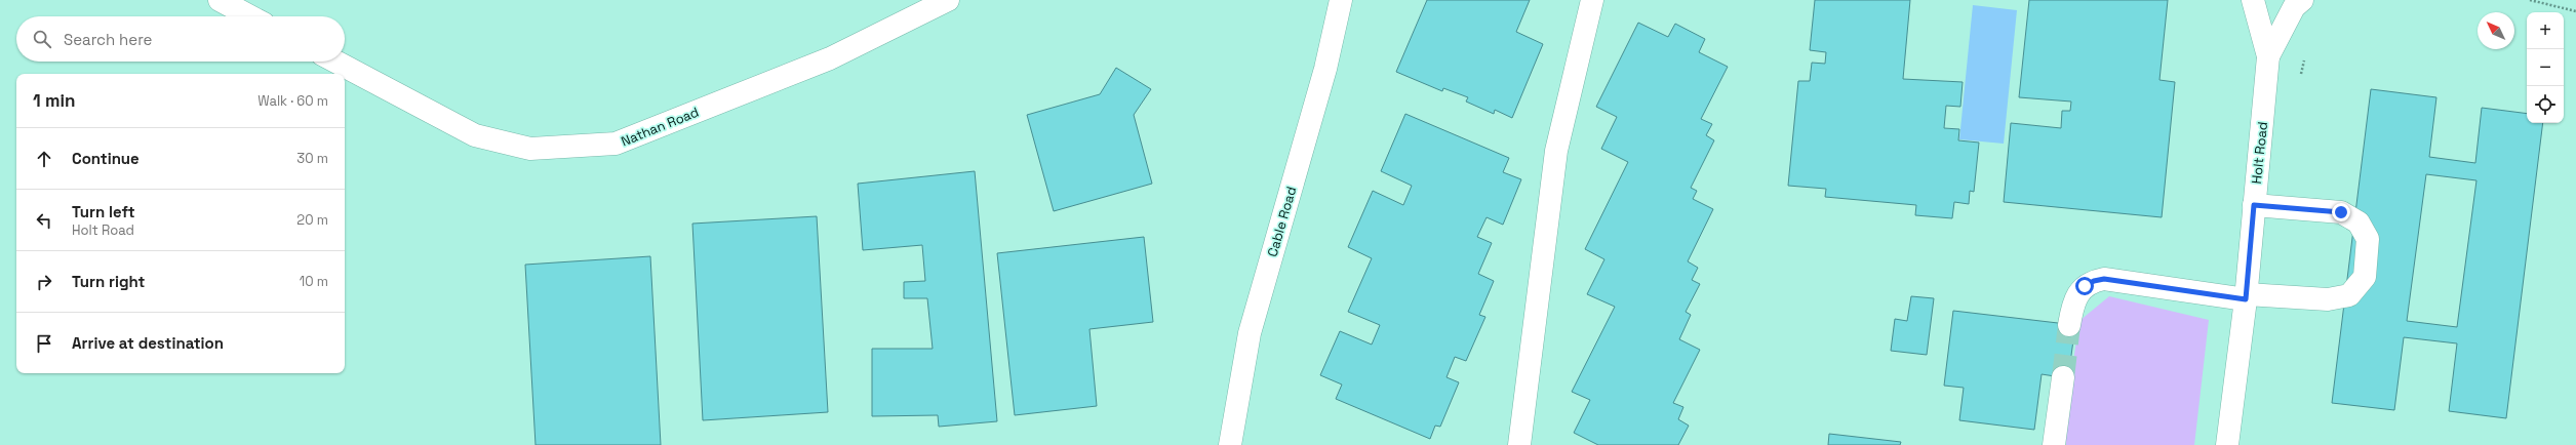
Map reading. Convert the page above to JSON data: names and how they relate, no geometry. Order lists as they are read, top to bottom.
{
  "streets": {
    "street": ["Nathan Road", "Holt Road", "Cable Road"]
  },
  "north": "top left",
  "page": {
    "map_buttons": ["+", "−"],
    "search": "Search here",
    "heading": ["1 min", "Walk · 60 m"],
    "list": [
      ["Continue", "30 m"],
      ["Turn left", "Holt Road", "20 m"],
      ["Turn right", "10 m"],
      "Arrive at destination"
    ]
  }
}
